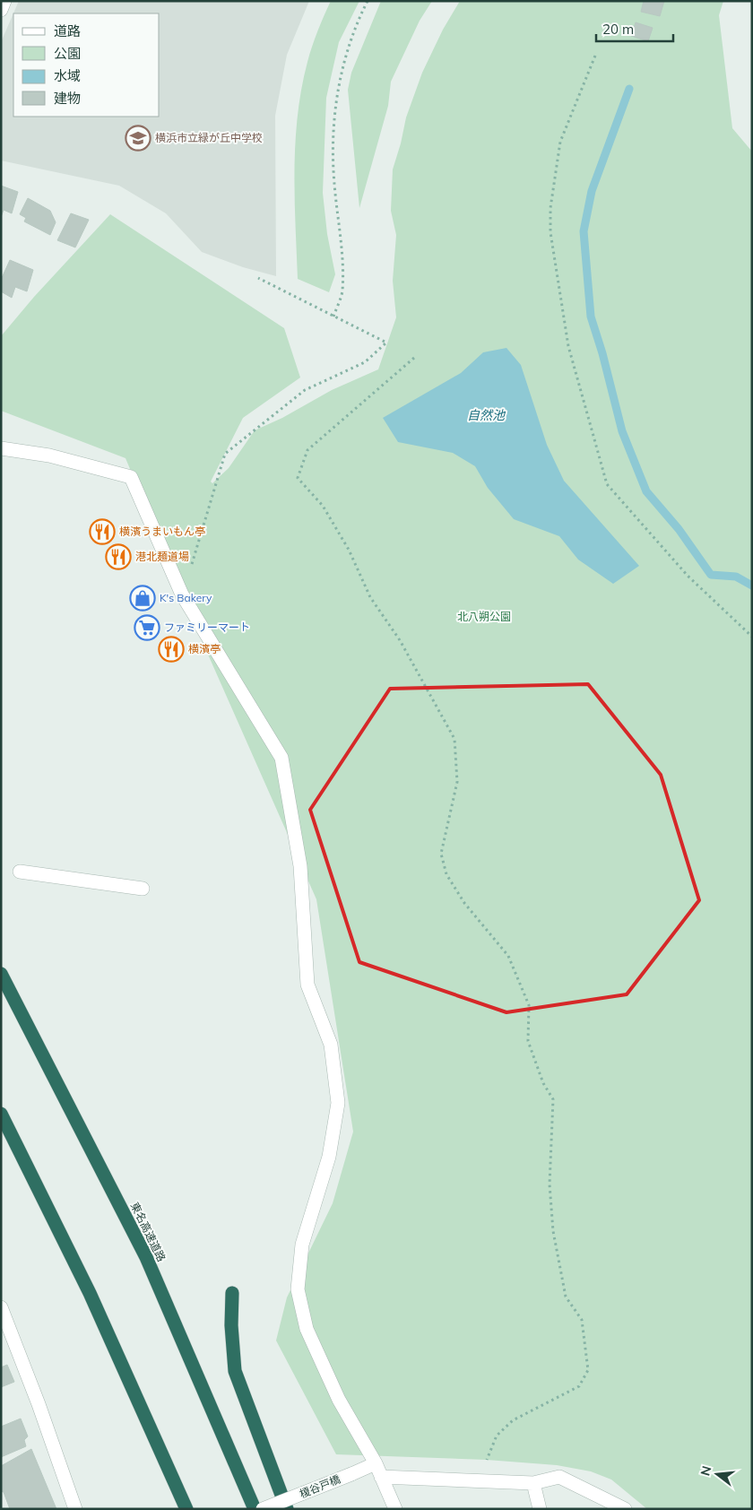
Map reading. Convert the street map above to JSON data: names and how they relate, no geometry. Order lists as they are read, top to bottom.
{
  "streets": {
    "highway": ["東名高速道路"],
    "street": ["榎谷戸橋"]
  },
  "water": ["自然池"],
  "parks": ["北八朔公園"],
  "places": {
    "school or university": ["横浜市立緑が丘中学校"],
    "restaurant": ["横濱うまいもん亭", "港北麺道場", "横濱亭"],
    "shop": ["K's Bakery"],
    "supermarket": ["ファミリーマート"]
  },
  "legend": [
    "道路",
    "公園",
    "水域",
    "建物"
  ],
  "scale_bar": "20 m",
  "north": "left"
}
